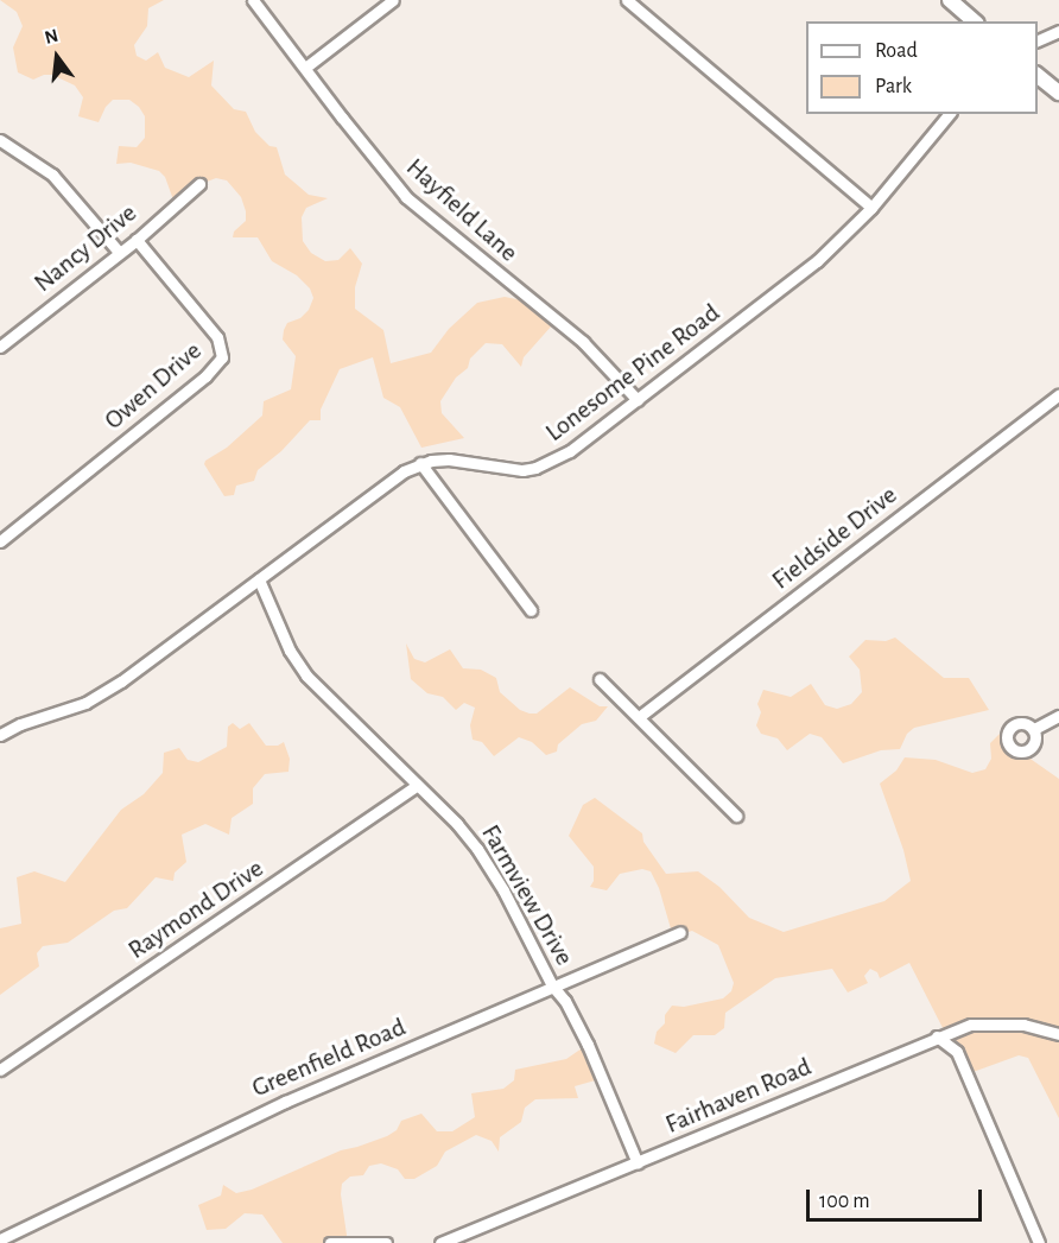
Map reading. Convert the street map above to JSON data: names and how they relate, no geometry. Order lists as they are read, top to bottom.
{
  "streets": {
    "street": [
      "Hayfield Lane",
      "Nancy Drive",
      "Lonesome Pine Road",
      "Owen Drive",
      "Fieldside Drive",
      "Farmview Drive",
      "Raymond Drive",
      "Greenfield Road",
      "Fairhaven Road"
    ]
  },
  "crossings": [
    ["Hayfield Lane", "Lonesome Pine Road"],
    ["Nancy Drive", "Owen Drive"],
    ["Lonesome Pine Road", "Farmview Drive"],
    ["Farmview Drive", "Raymond Drive"],
    ["Farmview Drive", "Greenfield Road"],
    ["Farmview Drive", "Fairhaven Road"]
  ],
  "legend": ["Road", "Park"],
  "scale_bar": "100 m",
  "north": "top"
}
